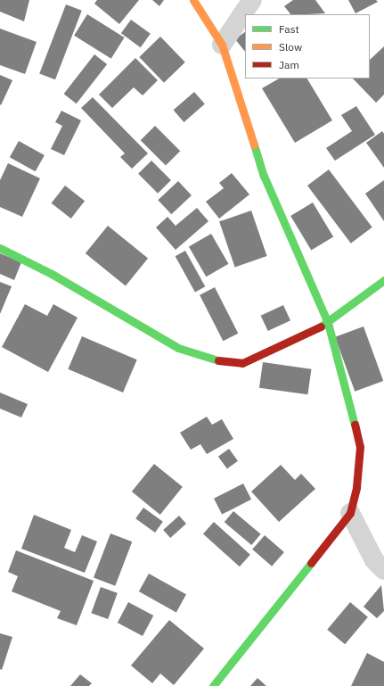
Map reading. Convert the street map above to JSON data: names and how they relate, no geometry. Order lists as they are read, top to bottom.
{
  "legend": ["Fast", "Slow", "Jam"]
}
